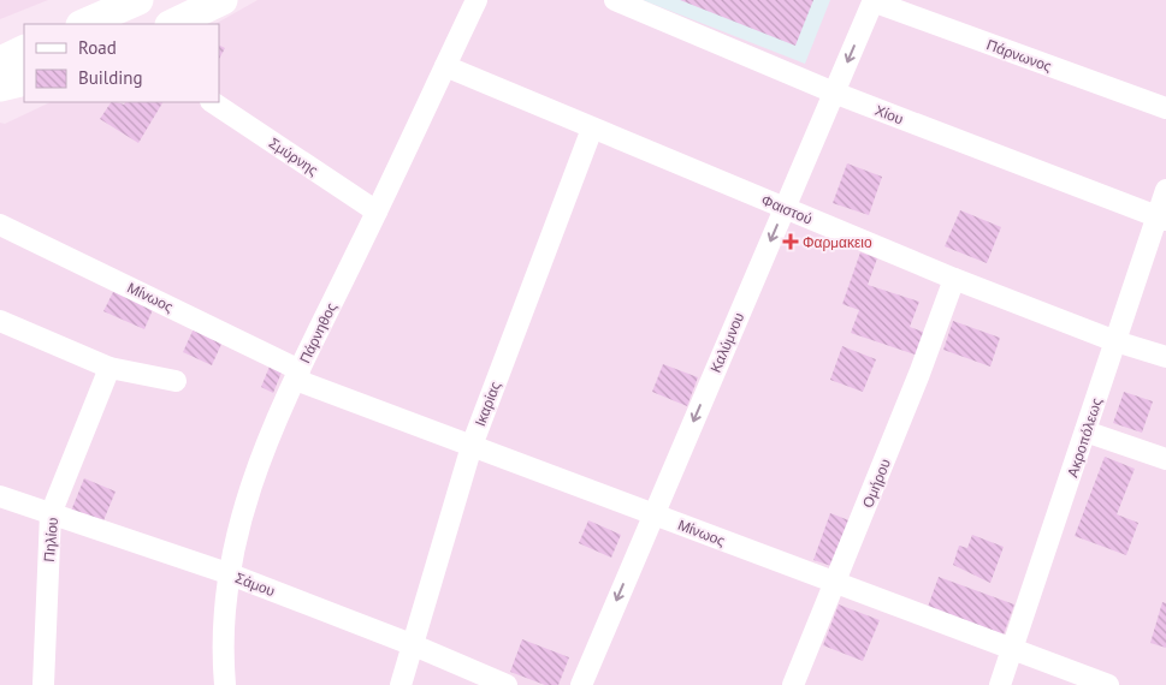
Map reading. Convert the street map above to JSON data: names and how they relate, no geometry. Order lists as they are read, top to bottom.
{
  "streets": {
    "street": [
      "Πάρνωνος",
      "Χίου",
      "Σμύρνης",
      "Φαιστού",
      "Μίνωος",
      "Πάρνηθος",
      "Καλύμνου",
      "Ικαρίας",
      "Ακροπόλεως",
      "Ομήρου",
      "Πηλίου",
      "Σάμου"
    ]
  },
  "crossings": [
    ["Πάρνωνος", "Καλύμνου"],
    ["Χίου", "Καλύμνου"],
    ["Χίου", "Ακροπόλεως"],
    ["Σμύρνης", "Πάρνηθος"],
    ["Φαιστού", "Πάρνηθος"],
    ["Φαιστού", "Καλύμνου"],
    ["Φαιστού", "Ικαρίας"],
    ["Φαιστού", "Ακροπόλεως"],
    ["Φαιστού", "Ομήρου"],
    ["Μίνωος", "Πάρνηθος"],
    ["Μίνωος", "Καλύμνου"],
    ["Μίνωος", "Ικαρίας"],
    ["Μίνωος", "Ακροπόλεως"],
    ["Μίνωος", "Ομήρου"],
    ["Πάρνηθος", "Σάμου"],
    ["Ικαρίας", "Σάμου"],
    ["Πηλίου", "Σάμου"]
  ],
  "one_way": ["Καλύμνου"],
  "places": {
    "health": ["Φαρμακειο"]
  },
  "legend": ["Road", "Building"]
}
